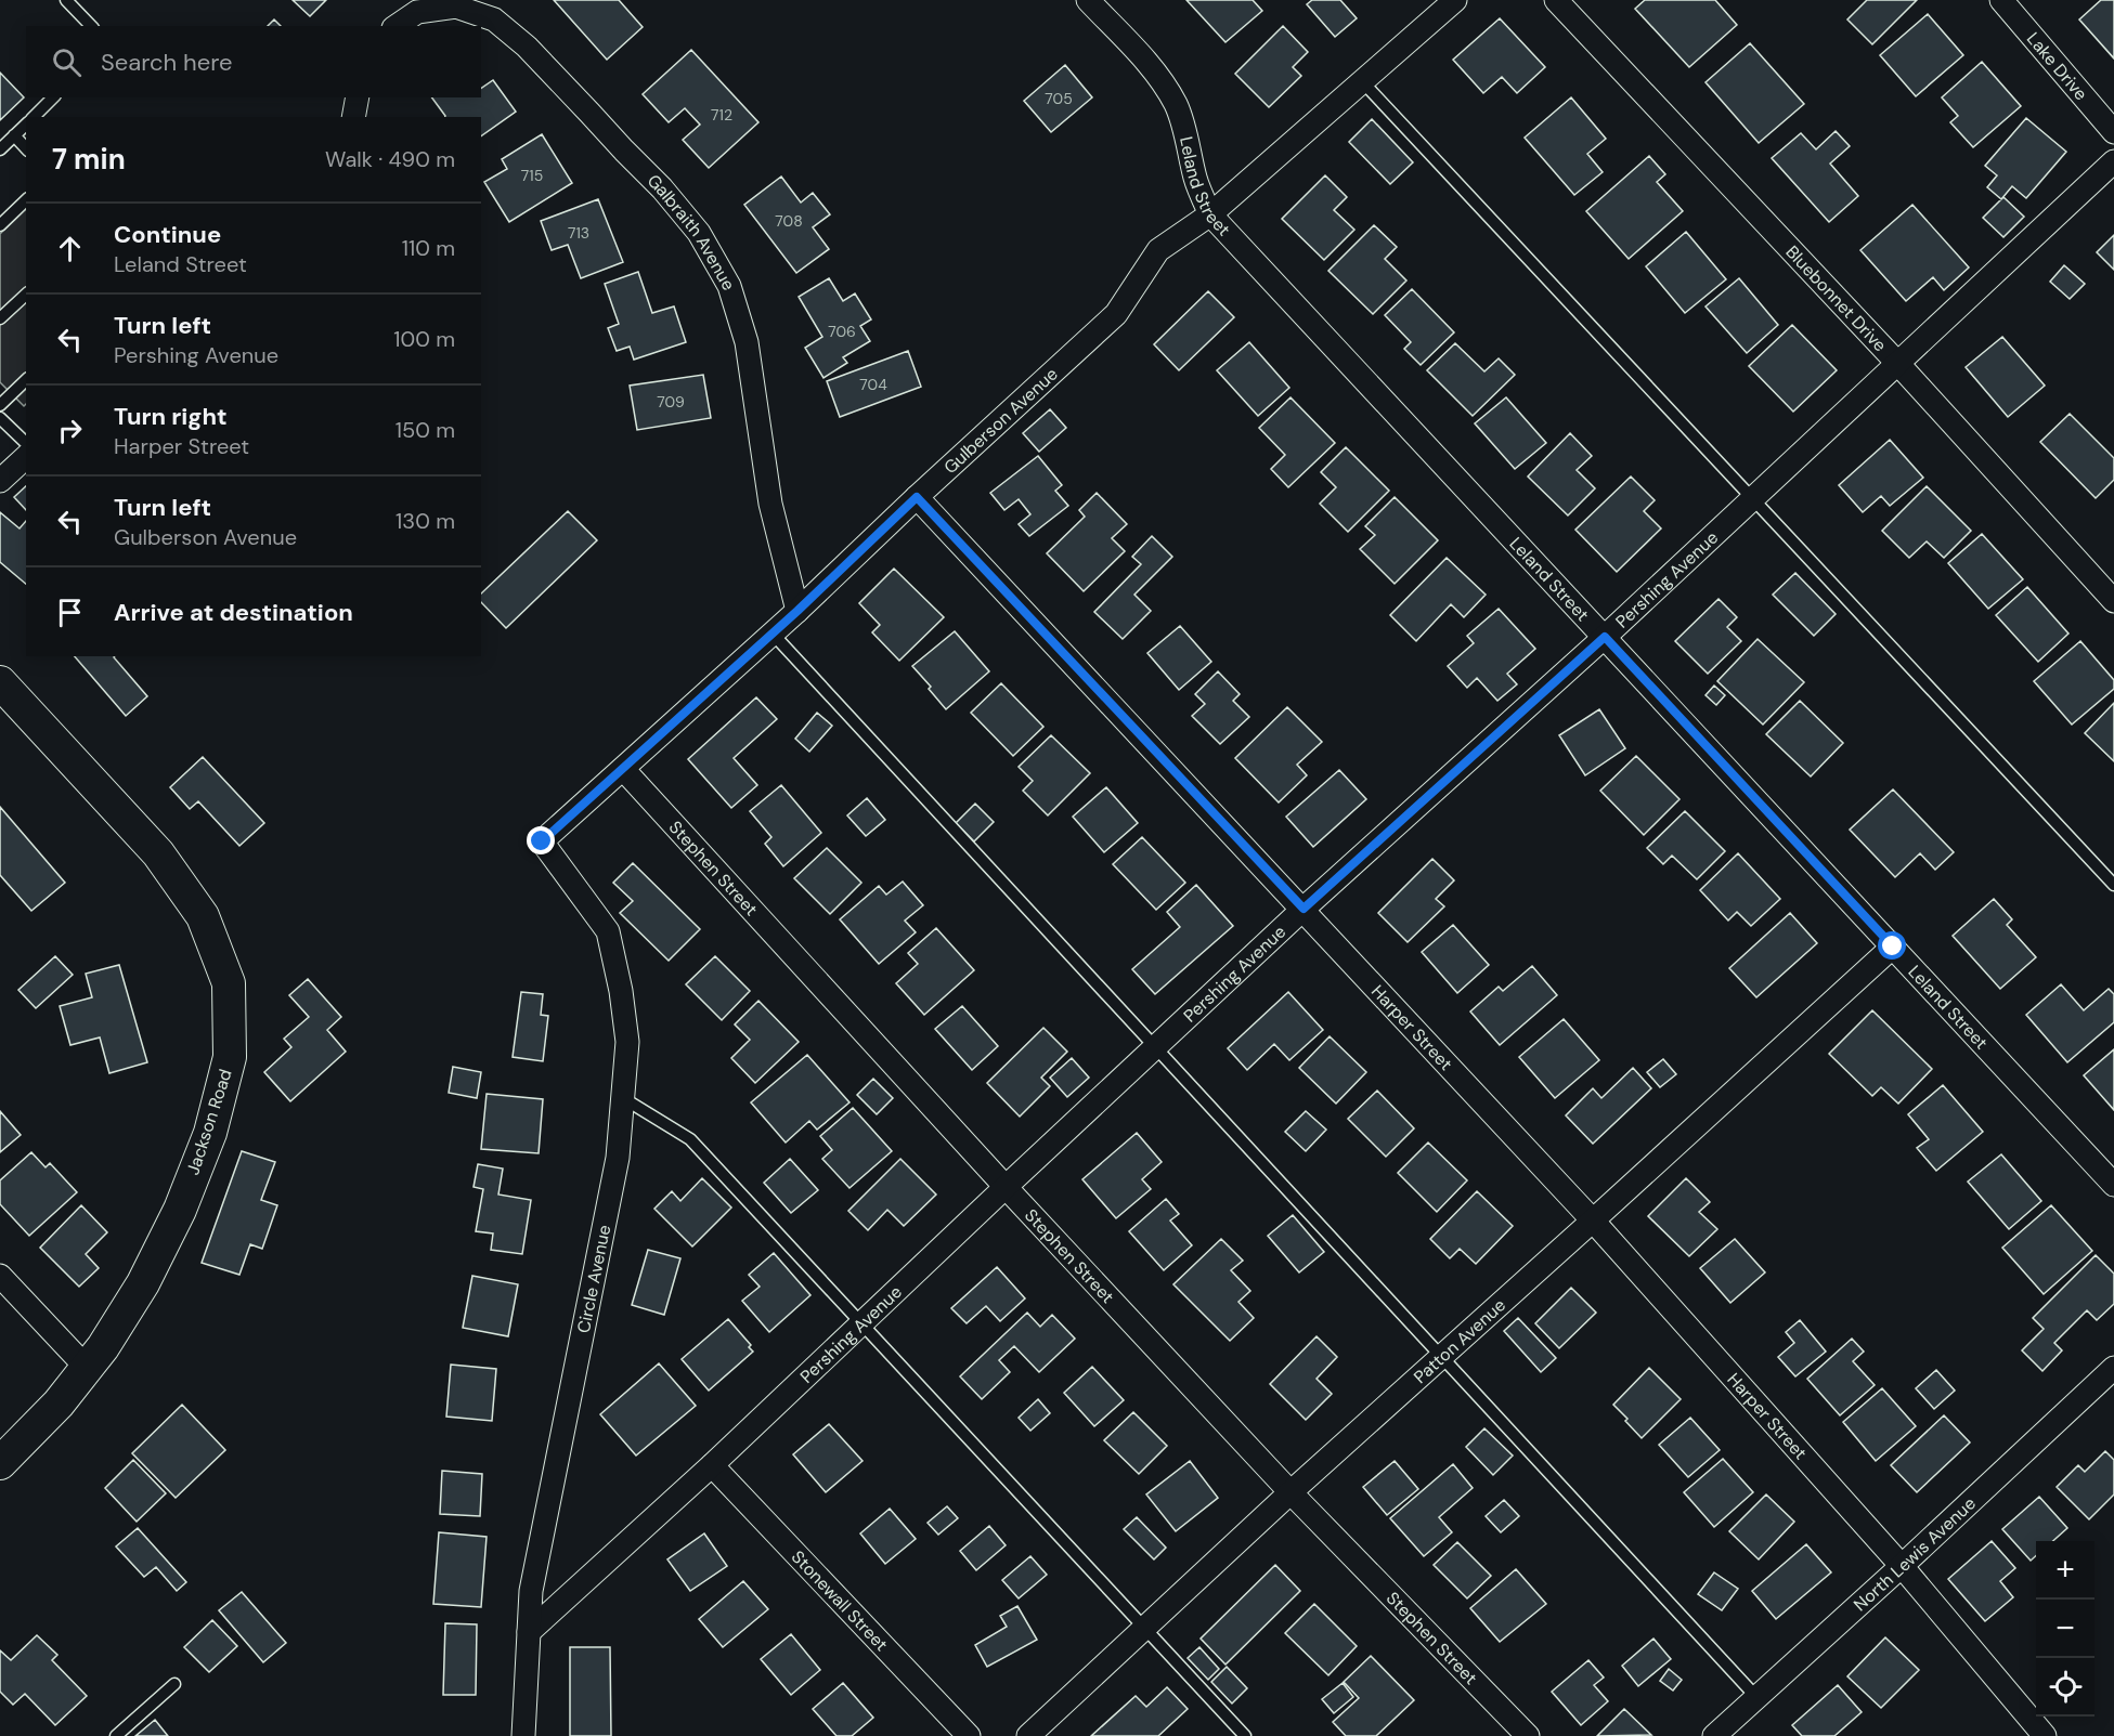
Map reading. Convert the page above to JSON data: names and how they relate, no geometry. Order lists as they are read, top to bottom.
{
  "streets": {
    "street": [
      "Lake Drive",
      "Leland Street",
      "Galbraith Avenue",
      "Bluebonnet Drive",
      "Gulberson Avenue",
      "Pershing Avenue",
      "Stephen Street",
      "Harper Street",
      "Jackson Road",
      "Circle Avenue",
      "Patton Avenue",
      "North Lewis Avenue",
      "Stonewall Street"
    ]
  },
  "crossings": [
    ["Leland Street", "Gulberson Avenue"],
    ["Leland Street", "Pershing Avenue"],
    ["Leland Street", "Patton Avenue"],
    ["Galbraith Avenue", "Gulberson Avenue"],
    ["Bluebonnet Drive", "Pershing Avenue"],
    ["Gulberson Avenue", "Stephen Street"],
    ["Gulberson Avenue", "Harper Street"],
    ["Gulberson Avenue", "Circle Avenue"],
    ["Pershing Avenue", "Stephen Street"],
    ["Pershing Avenue", "Harper Street"],
    ["Pershing Avenue", "Circle Avenue"],
    ["Pershing Avenue", "Stonewall Street"],
    ["Stephen Street", "Patton Avenue"],
    ["Harper Street", "Patton Avenue"],
    ["Harper Street", "North Lewis Avenue"]
  ],
  "house_numbers": [
    "705",
    "712",
    "715",
    "708",
    "713",
    "706",
    "704",
    "709"
  ],
  "page": {
    "search": "Search here",
    "heading": ["7 min", "Walk · 490 m"],
    "list": [
      ["Continue", "Leland Street", "110 m"],
      ["Turn left", "Pershing Avenue", "100 m"],
      ["Turn right", "Harper Street", "150 m"],
      ["Turn left", "Gulberson Avenue", "130 m"],
      "Arrive at destination"
    ],
    "map_buttons": ["+", "−"]
  }
}
